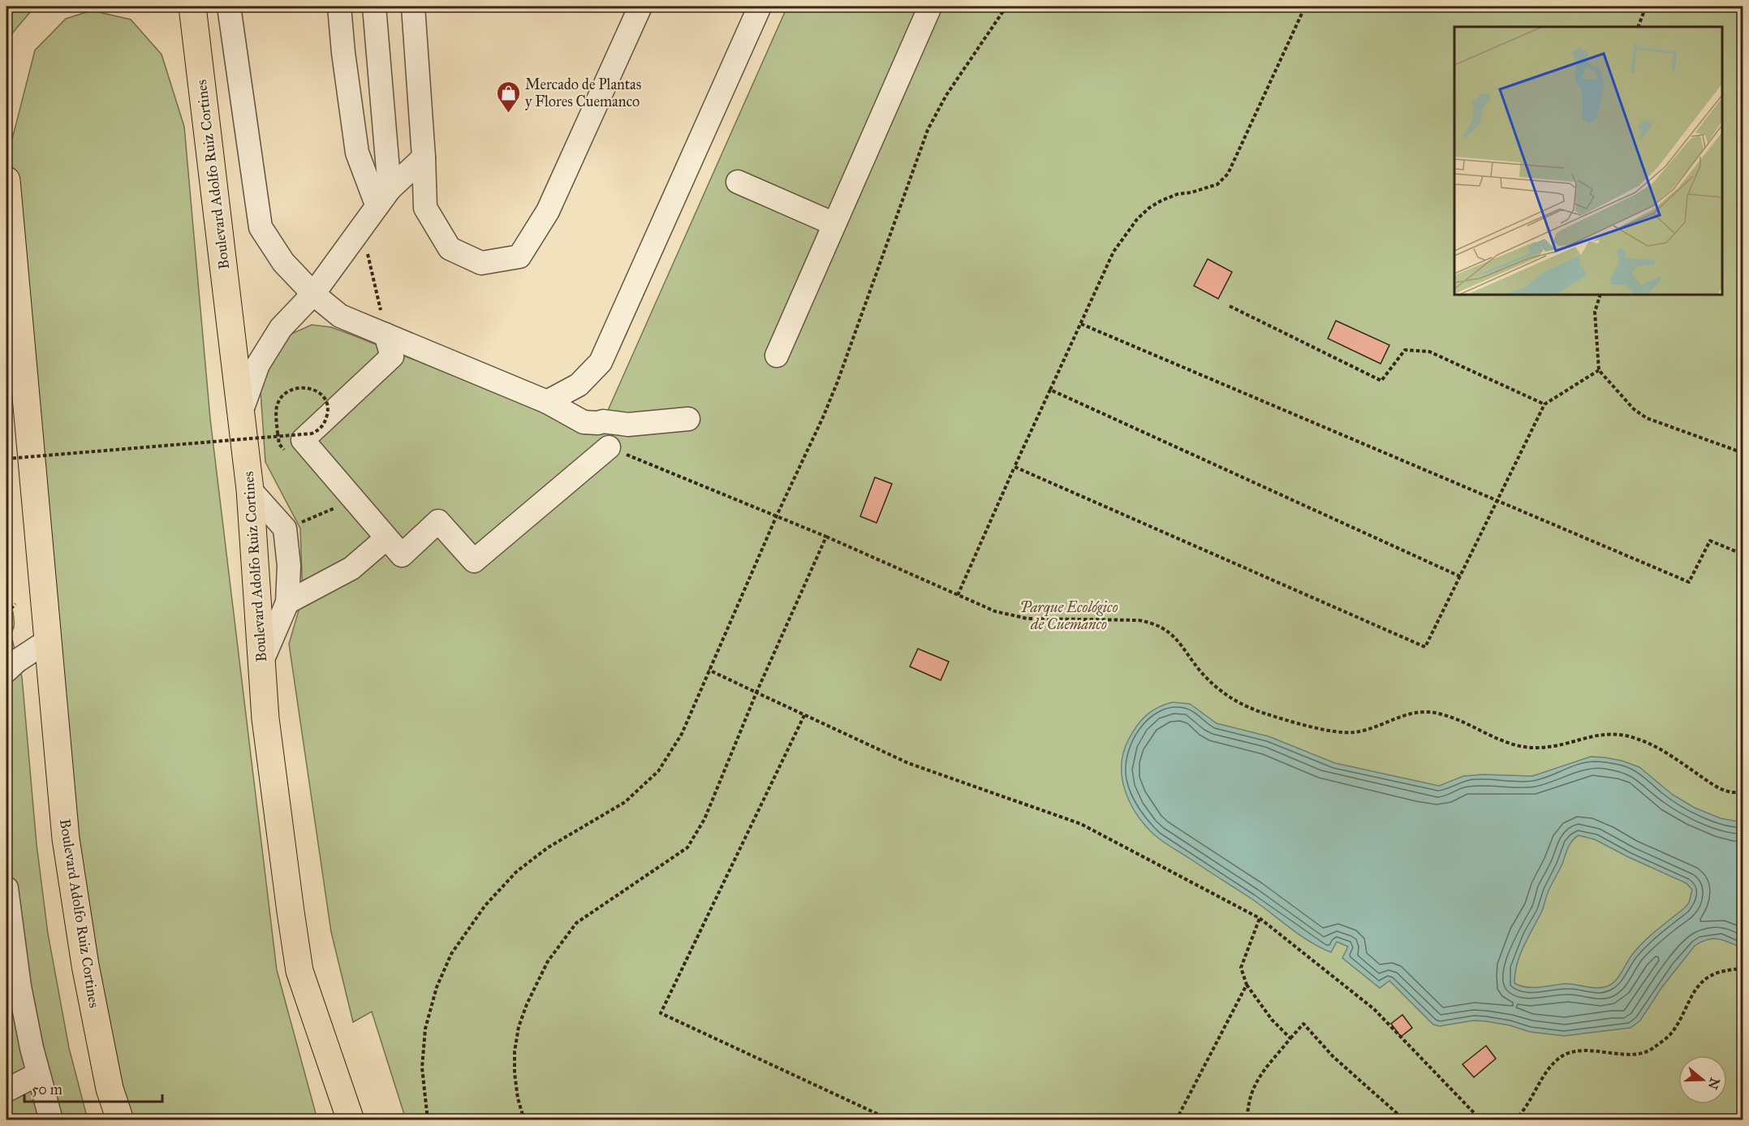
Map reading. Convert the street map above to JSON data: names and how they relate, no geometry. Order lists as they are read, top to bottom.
{
  "streets": {
    "highway": ["Boulevard Adolfo Ruiz Cortines"]
  },
  "parks": ["Parque Ecológico de Cuemanco"],
  "places": {
    "shop": ["Mercado de Plantas y Flores Cuemanco"]
  },
  "scale_bar": "50 m",
  "north": "right"
}
